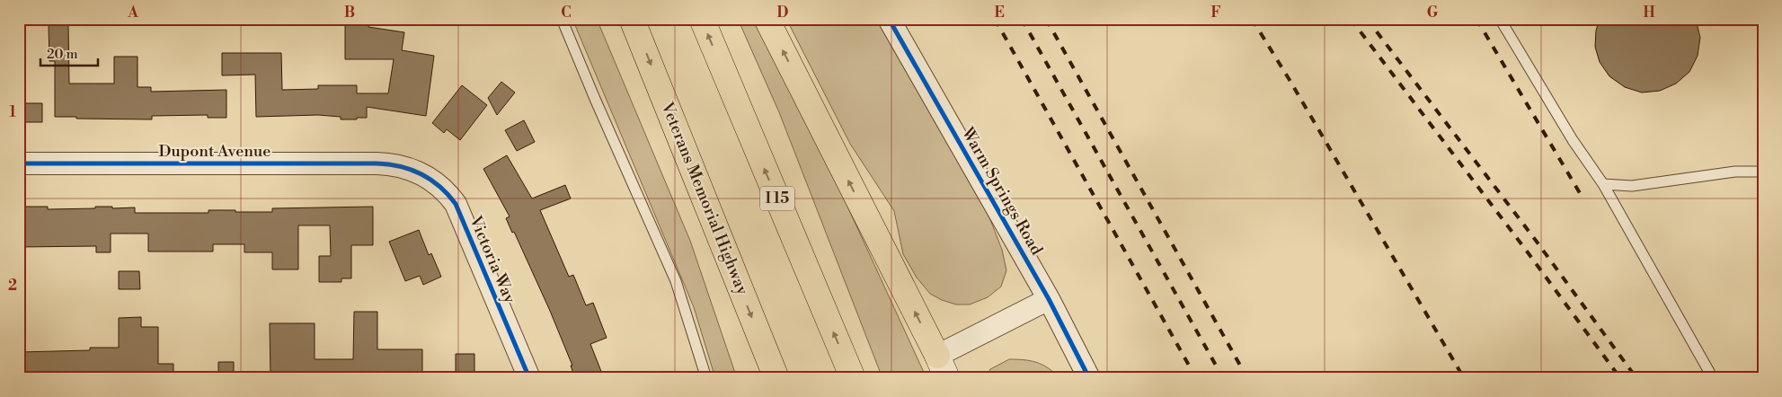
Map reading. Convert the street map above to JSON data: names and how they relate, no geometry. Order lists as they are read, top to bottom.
{
  "streets": {
    "highway": ["Veterans Memorial Highway", "I 15"],
    "street": ["Dupont Avenue", "Warm Springs Road", "Victoria Way"]
  },
  "crossings": [
    ["Dupont Avenue", "Victoria Way"]
  ],
  "scale_bar": "20 m",
  "grid": {
    "columns": [
      "A",
      "B",
      "C",
      "D",
      "E",
      "F",
      "G",
      "H"
    ],
    "rows": ["1", "2"]
  }
}
